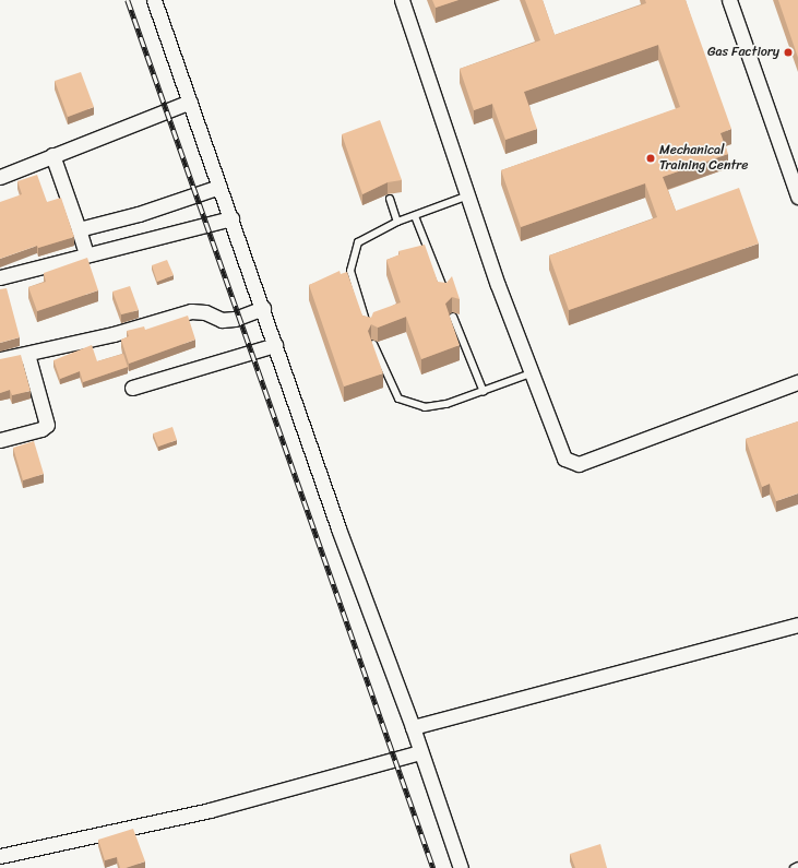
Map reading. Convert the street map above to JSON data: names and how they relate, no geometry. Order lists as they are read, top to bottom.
{
  "places": ["Gas Factiory", "Mechanical Training Centre"]
}
